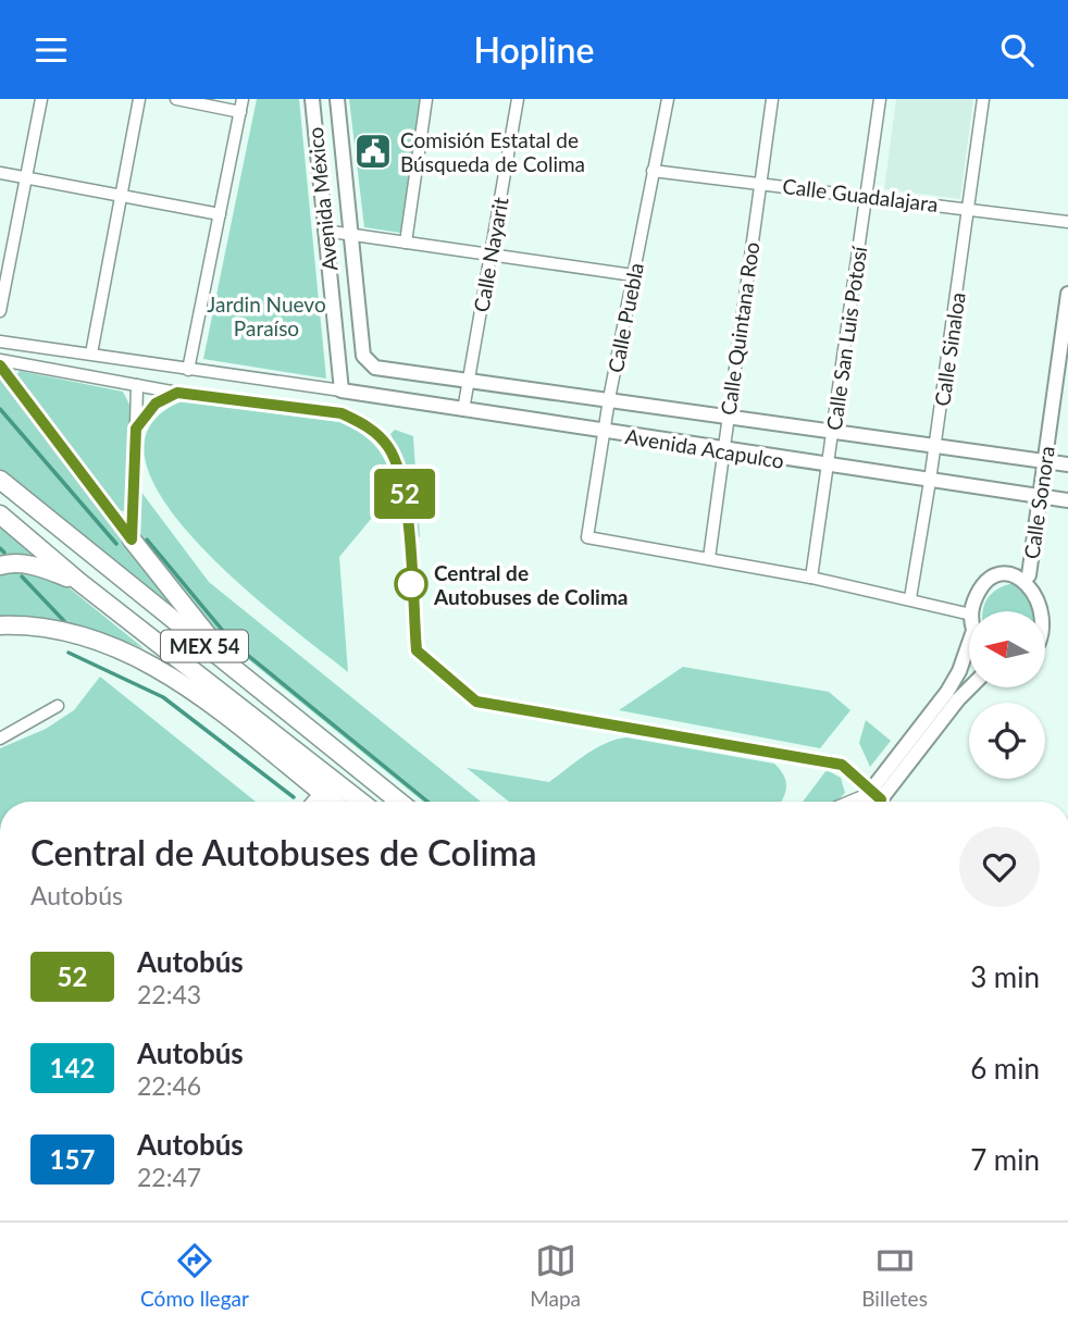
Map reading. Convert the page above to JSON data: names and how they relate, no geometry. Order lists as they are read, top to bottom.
{
  "streets": {
    "highway": ["MEX 54"],
    "street": [
      "Calle Guadalajara",
      "Avenida México",
      "Calle Nayarit",
      "Calle Puebla",
      "Calle Quintana Roo",
      "Calle San Luis Potosí",
      "Calle Sinaloa",
      "Avenida Acapulco",
      "Calle Sonora"
    ]
  },
  "crossings": [
    ["Calle Guadalajara", "Calle Puebla"],
    ["Calle Guadalajara", "Calle Quintana Roo"],
    ["Calle Guadalajara", "Calle San Luis Potosí"],
    ["Calle Guadalajara", "Calle Sinaloa"],
    ["Avenida México", "Avenida Acapulco"],
    ["Calle Nayarit", "Avenida Acapulco"],
    ["Calle Puebla", "Calle Quintana Roo"],
    ["Calle Puebla", "Avenida Acapulco"],
    ["Calle Quintana Roo", "Avenida Acapulco"],
    ["Calle San Luis Potosí", "Avenida Acapulco"],
    ["Calle Sinaloa", "Avenida Acapulco"],
    ["Avenida Acapulco", "Calle Sonora"]
  ],
  "parks": ["Jardin Nuevo Paraíso"],
  "places": {
    "public building": ["Comisión Estatal de Búsqueda de Colima"],
    "other": ["Central de Autobuses de Colima"]
  },
  "lines": ["bus line 52"],
  "north": "left",
  "page": {
    "header": "Hopline",
    "on_map": "52",
    "heading": ["Central de Autobuses de Colima", "Autobús"],
    "list": [
      {
        "mark": "52",
        "name": "Autobús",
        "note": "22:43",
        "value": "3 min"
      },
      {
        "mark": "142",
        "name": "Autobús",
        "note": "22:46",
        "value": "6 min"
      },
      {
        "mark": "157",
        "name": "Autobús",
        "note": "22:47",
        "value": "7 min"
      }
    ],
    "tabs": ["Cómo llegar", "Mapa", "Billetes"]
  }
}
